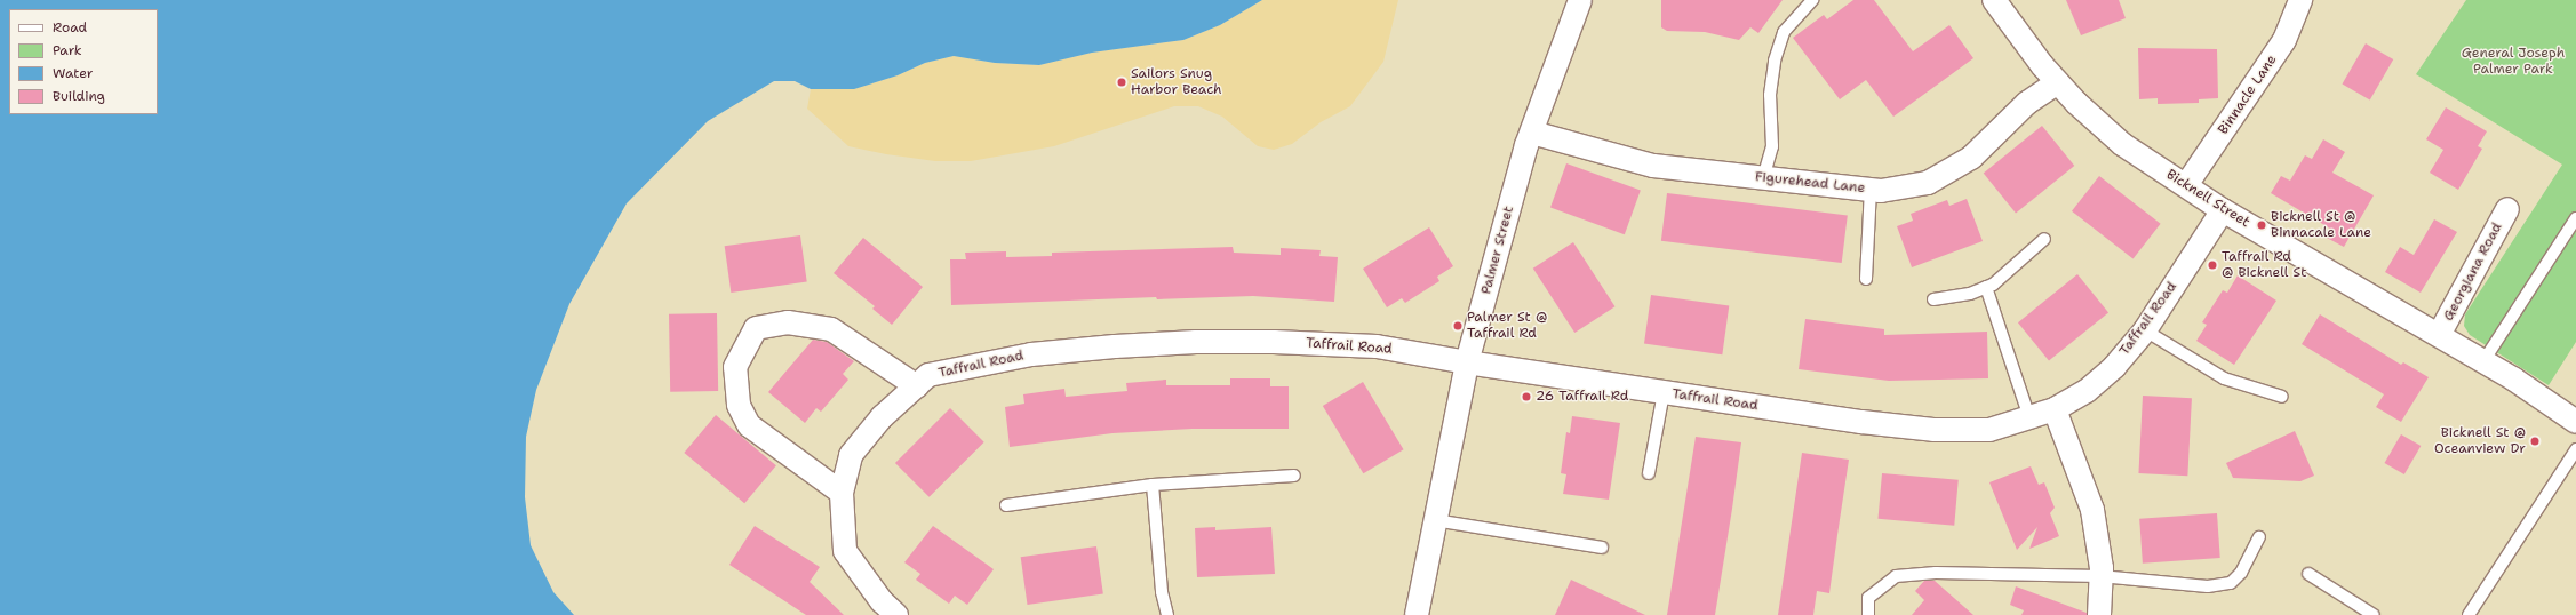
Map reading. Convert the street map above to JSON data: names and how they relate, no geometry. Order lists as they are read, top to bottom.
{
  "streets": {
    "street": [
      "Binnacle Lane",
      "Figurehead Lane",
      "Bicknell Street",
      "Palmer Street",
      "Georgiana Road",
      "Taffrail Road"
    ]
  },
  "crossings": [
    ["Binnacle Lane", "Bicknell Street"],
    ["Figurehead Lane", "Bicknell Street"],
    ["Figurehead Lane", "Palmer Street"],
    ["Bicknell Street", "Georgiana Road"],
    ["Bicknell Street", "Taffrail Road"],
    ["Palmer Street", "Taffrail Road"]
  ],
  "parks": ["General Joseph Palmer Park"],
  "places": [
    "Sailors Snug Harbor Beach",
    "Bicknell St @ Binnacale Lane",
    "Taffrail Rd @ Bicknell St",
    "Palmer St @ Taffrail Rd",
    "26 Taffrail Rd",
    "Bicknell St @ Oceanview Dr"
  ],
  "legend": [
    "Road",
    "Park",
    "Water",
    "Building"
  ]
}
